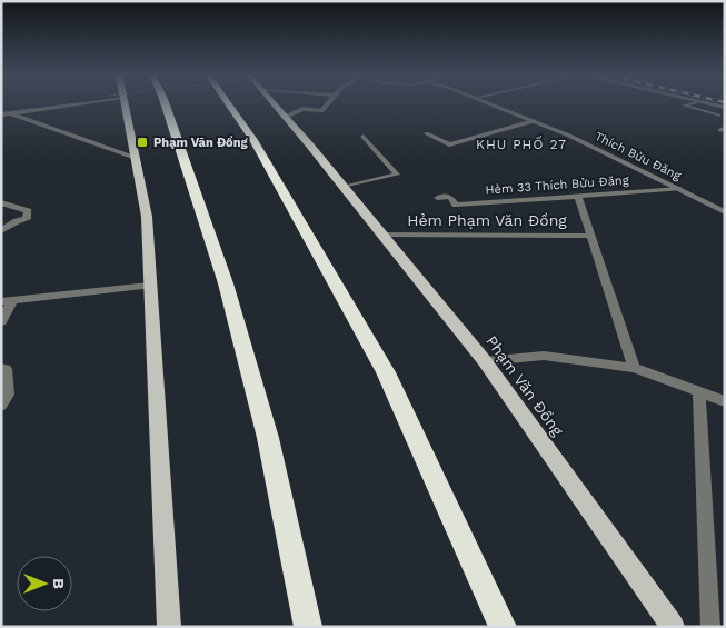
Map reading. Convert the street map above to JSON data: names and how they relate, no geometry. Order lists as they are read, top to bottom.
{
  "streets": {
    "main road": ["Phạm Văn Đồng"],
    "street": ["Thích Bửu Đăng", "Hẻm 33 Thích Bửu Đăng", "Hẻm Phạm Văn Đồng"]
  },
  "crossings": [
    ["Thích Bửu Đăng", "Hẻm 33 Thích Bửu Đăng"],
    ["Hẻm Phạm Văn Đồng", "Phạm Văn Đồng"]
  ],
  "districts": ["KHU PHỐ 27"],
  "places": {
    "transit": ["Phạm Văn Đồng"]
  },
  "north": "right"
}
